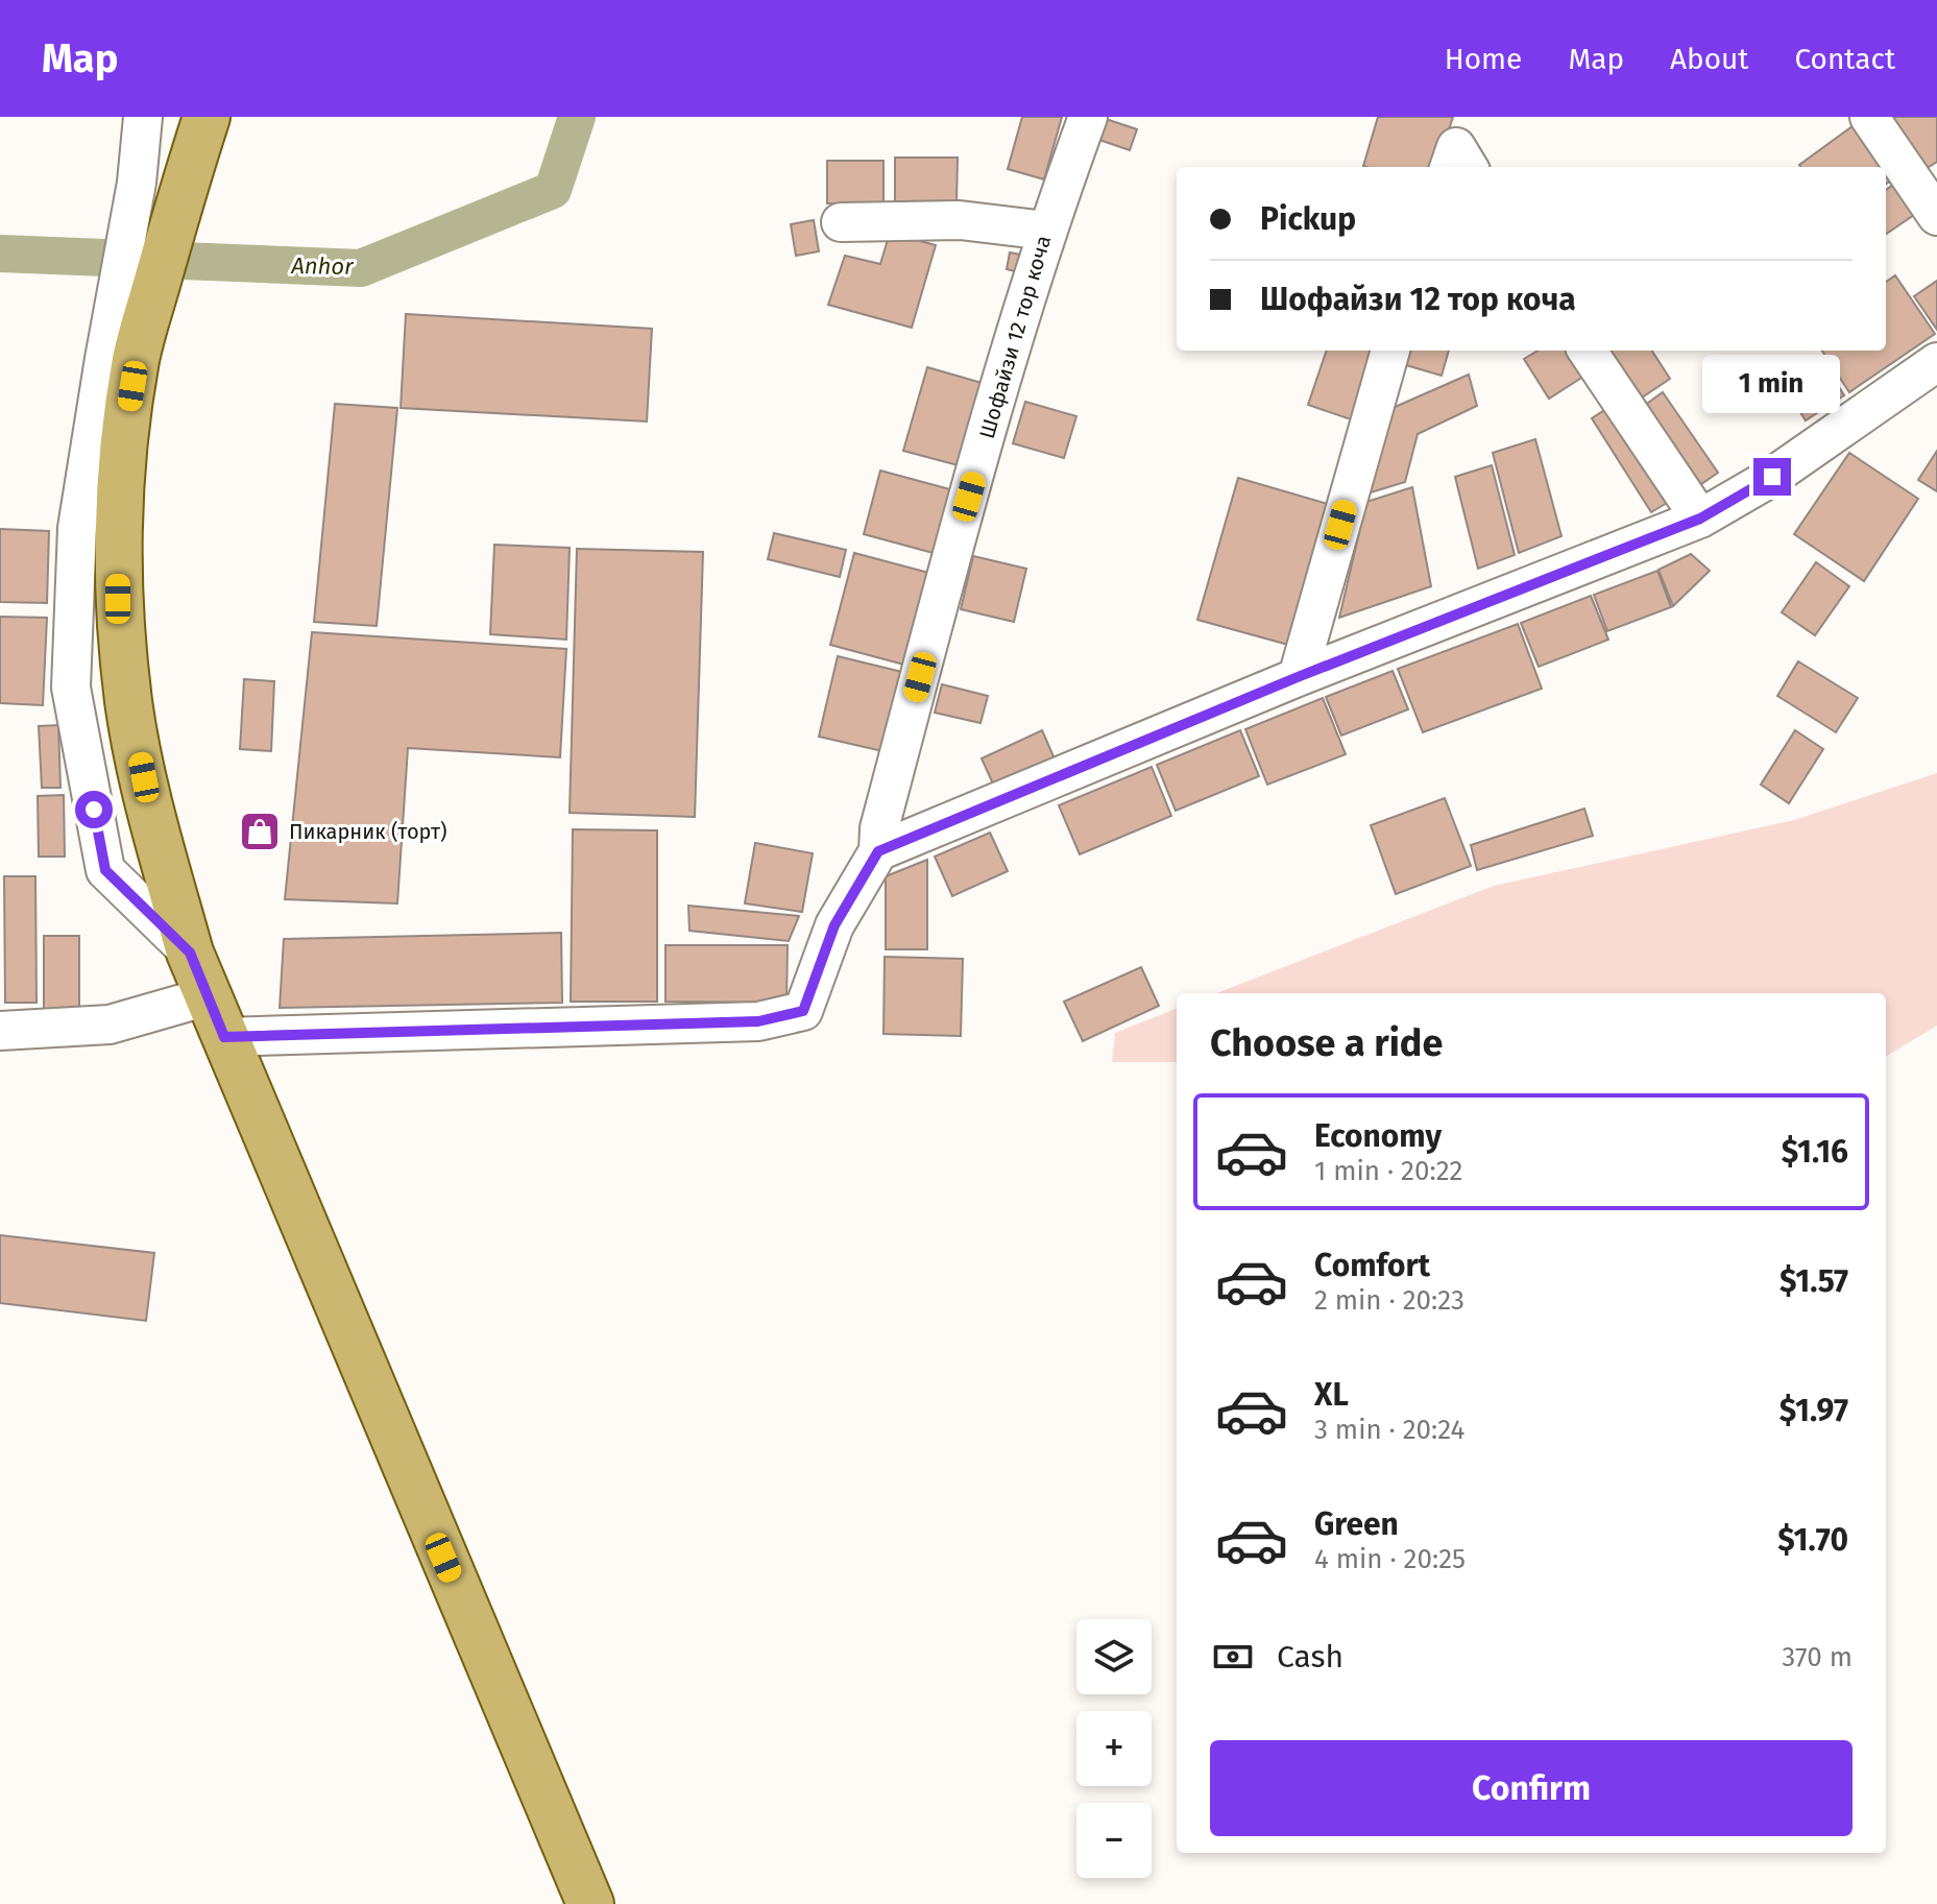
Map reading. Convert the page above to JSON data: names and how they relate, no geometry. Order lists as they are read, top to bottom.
{
  "streets": {
    "street": ["Шофайзи 12 тор коча"]
  },
  "water": ["Anhor"],
  "places": {
    "shop": ["Пикарник (торт)"]
  },
  "page": {
    "header": "Map",
    "nav": [
      "Home",
      "Map",
      "About",
      "Contact"
    ],
    "banner": ["Pickup", "Шофайзи 12 тор коча"],
    "bubble": "1 min",
    "heading": "Choose a ride",
    "list": [
      {
        "name": "Economy",
        "note": "1 min · 20:22",
        "value": "$1.16"
      },
      {
        "name": "Comfort",
        "note": "2 min · 20:23",
        "value": "$1.57"
      },
      {
        "name": "XL",
        "note": "3 min · 20:24",
        "value": "$1.97"
      },
      {
        "name": "Green",
        "note": "4 min · 20:25",
        "value": "$1.70"
      }
    ],
    "pay": ["Cash", "370 m"],
    "map_buttons": ["+", "−"],
    "buttons": "Confirm"
  }
}
